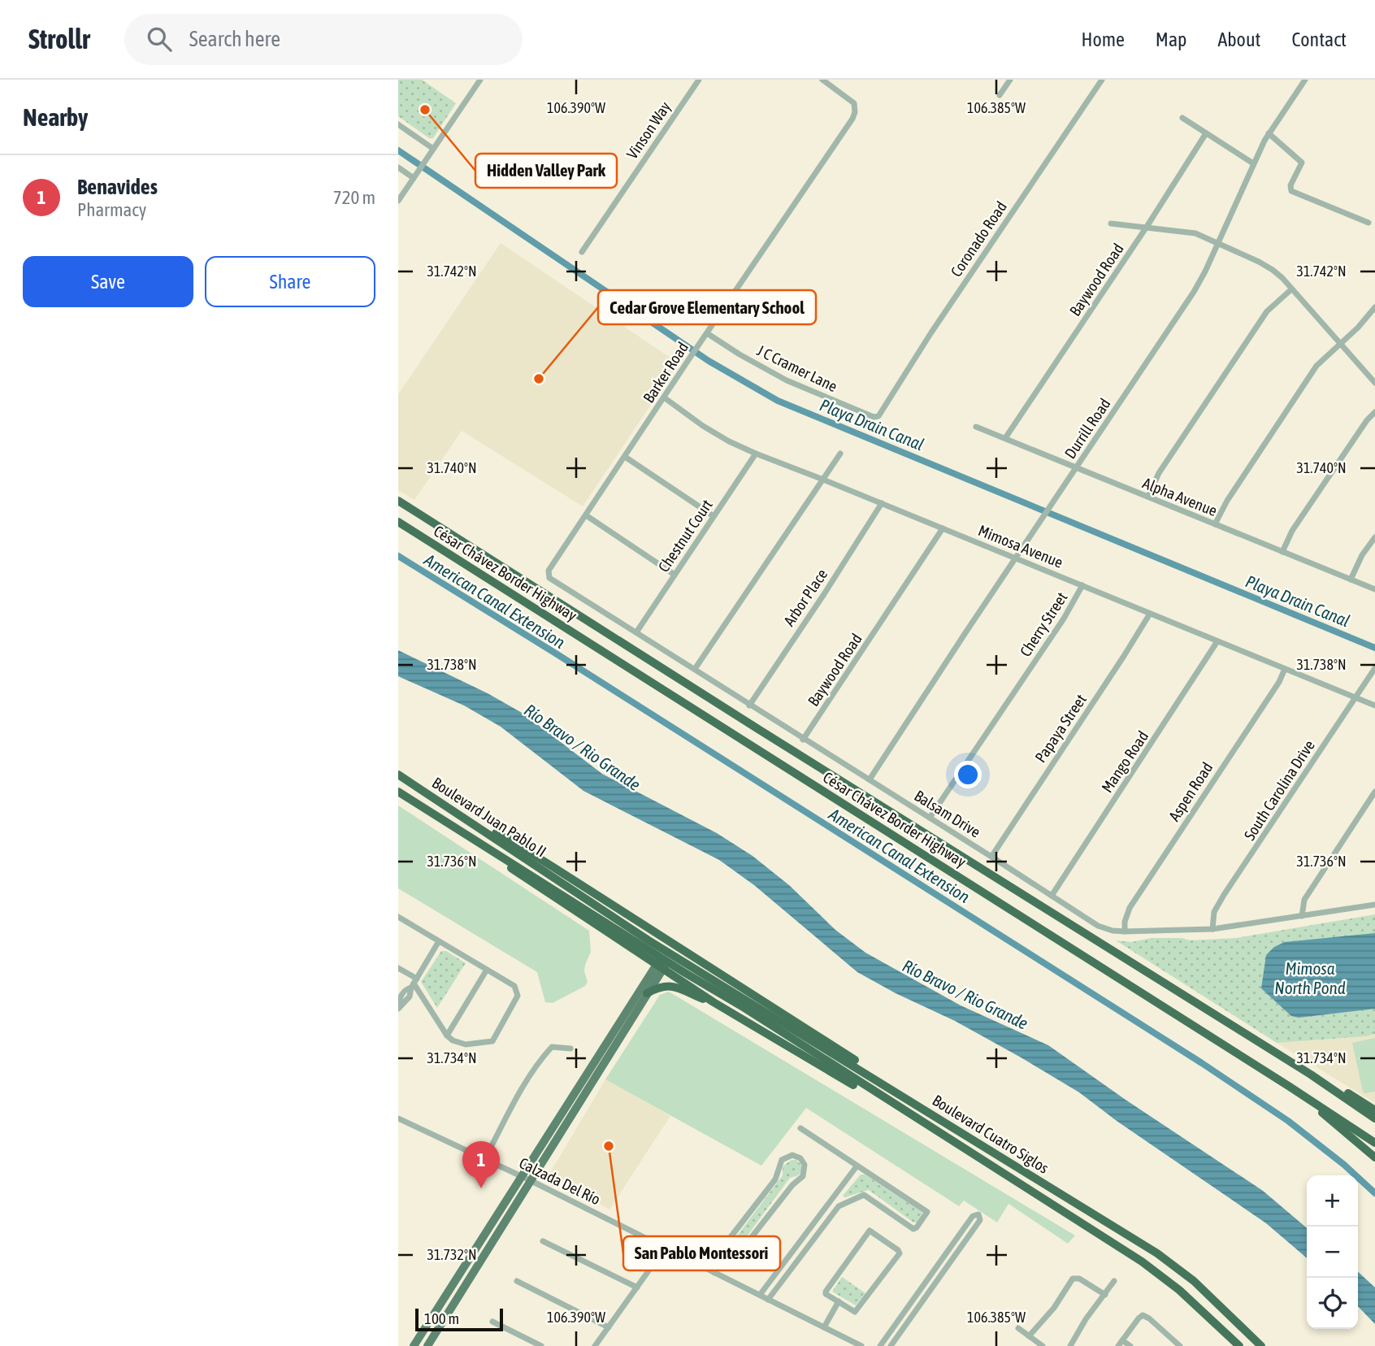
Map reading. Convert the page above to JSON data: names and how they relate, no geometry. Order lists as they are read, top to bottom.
{
  "streets": {
    "highway": ["César Chávez Border Highway", "Boulevard Juan Pablo II", "Boulevard Cuatro Siglos"],
    "street": [
      "Vinson Way",
      "Coronado Road",
      "Baywood Road",
      "J C Cramer Lane",
      "Barker Road",
      "Durrill Road",
      "Alpha Avenue",
      "Chestnut Court",
      "Mimosa Avenue",
      "Arbor Place",
      "Cherry Street",
      "Papaya Street",
      "Mango Road",
      "South Carolina Drive",
      "Aspen Road",
      "Balsam Drive",
      "Calzada Del Río"
    ]
  },
  "crossings": [
    ["Coronado Road", "J C Cramer Lane"],
    ["Baywood Road", "Alpha Avenue"],
    ["Baywood Road", "Mimosa Avenue"],
    ["Baywood Road", "Balsam Drive"],
    ["J C Cramer Lane", "Barker Road"],
    ["Barker Road", "Mimosa Avenue"],
    ["Barker Road", "Balsam Drive"],
    ["Durrill Road", "Alpha Avenue"],
    ["Durrill Road", "Mimosa Avenue"],
    ["Durrill Road", "Balsam Drive"],
    ["Chestnut Court", "Mimosa Avenue"],
    ["Chestnut Court", "Balsam Drive"],
    ["Mimosa Avenue", "Arbor Place"],
    ["Mimosa Avenue", "Cherry Street"],
    ["Mimosa Avenue", "Papaya Street"],
    ["Mimosa Avenue", "Mango Road"],
    ["Mimosa Avenue", "South Carolina Drive"],
    ["Mimosa Avenue", "Aspen Road"],
    ["Arbor Place", "Balsam Drive"],
    ["Cherry Street", "Balsam Drive"],
    ["Papaya Street", "Balsam Drive"],
    ["Mango Road", "Balsam Drive"],
    ["South Carolina Drive", "Balsam Drive"],
    ["Aspen Road", "Balsam Drive"]
  ],
  "water": [
    "Playa Drain Canal",
    "American Canal Extension",
    "Río Bravo / Rio Grande",
    "Mimosa North Pond"
  ],
  "places": ["Hidden Valley Park", "Cedar Grove Elementary School", "San Pablo Montessori"],
  "scale_bar": "100 m",
  "page": {
    "header": "Strollr",
    "search": "Search here",
    "nav": [
      "Home",
      "Map",
      "About",
      "Contact"
    ],
    "heading": "Nearby",
    "list": [
      {
        "mark": "1",
        "name": "Benavides",
        "note": "Pharmacy",
        "value": "720 m"
      }
    ],
    "buttons": ["Save", "Share"],
    "pins": "1",
    "map_buttons": ["+", "−"],
    "scale": "100 m"
  },
  "coordinates": [
    "106.390°W",
    "106.385°W",
    "31.742°N",
    "31.740°N",
    "31.738°N",
    "31.736°N",
    "31.734°N",
    "31.732°N"
  ]
}
